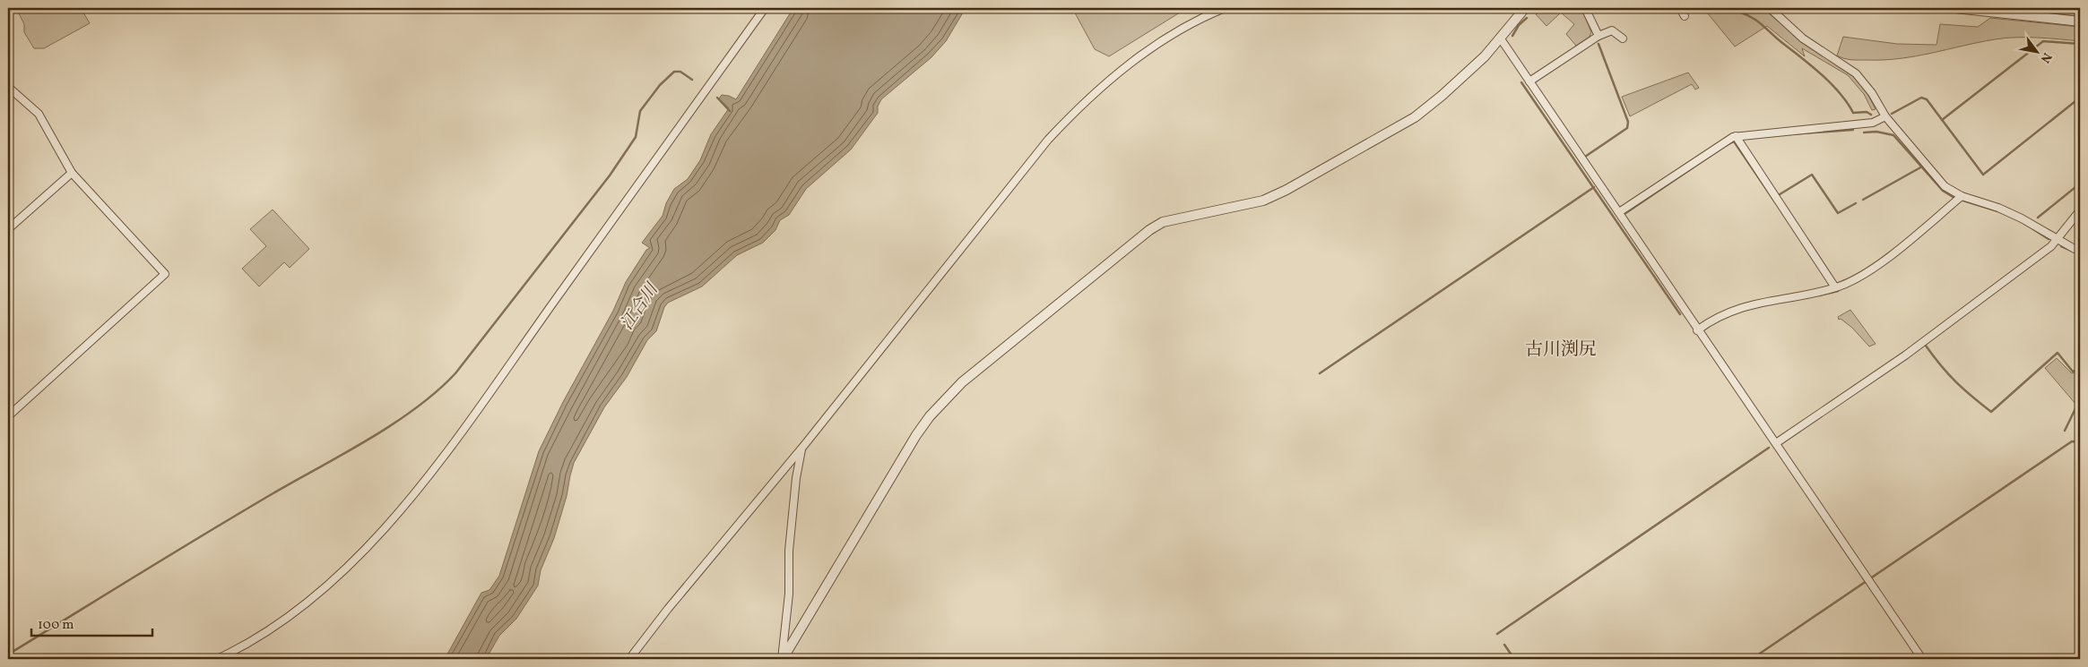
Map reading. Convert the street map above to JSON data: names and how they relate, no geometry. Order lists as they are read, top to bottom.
{
  "districts": ["古川渕尻"],
  "water": ["江合川"],
  "scale_bar": "100 m",
  "north": "bottom right"
}
